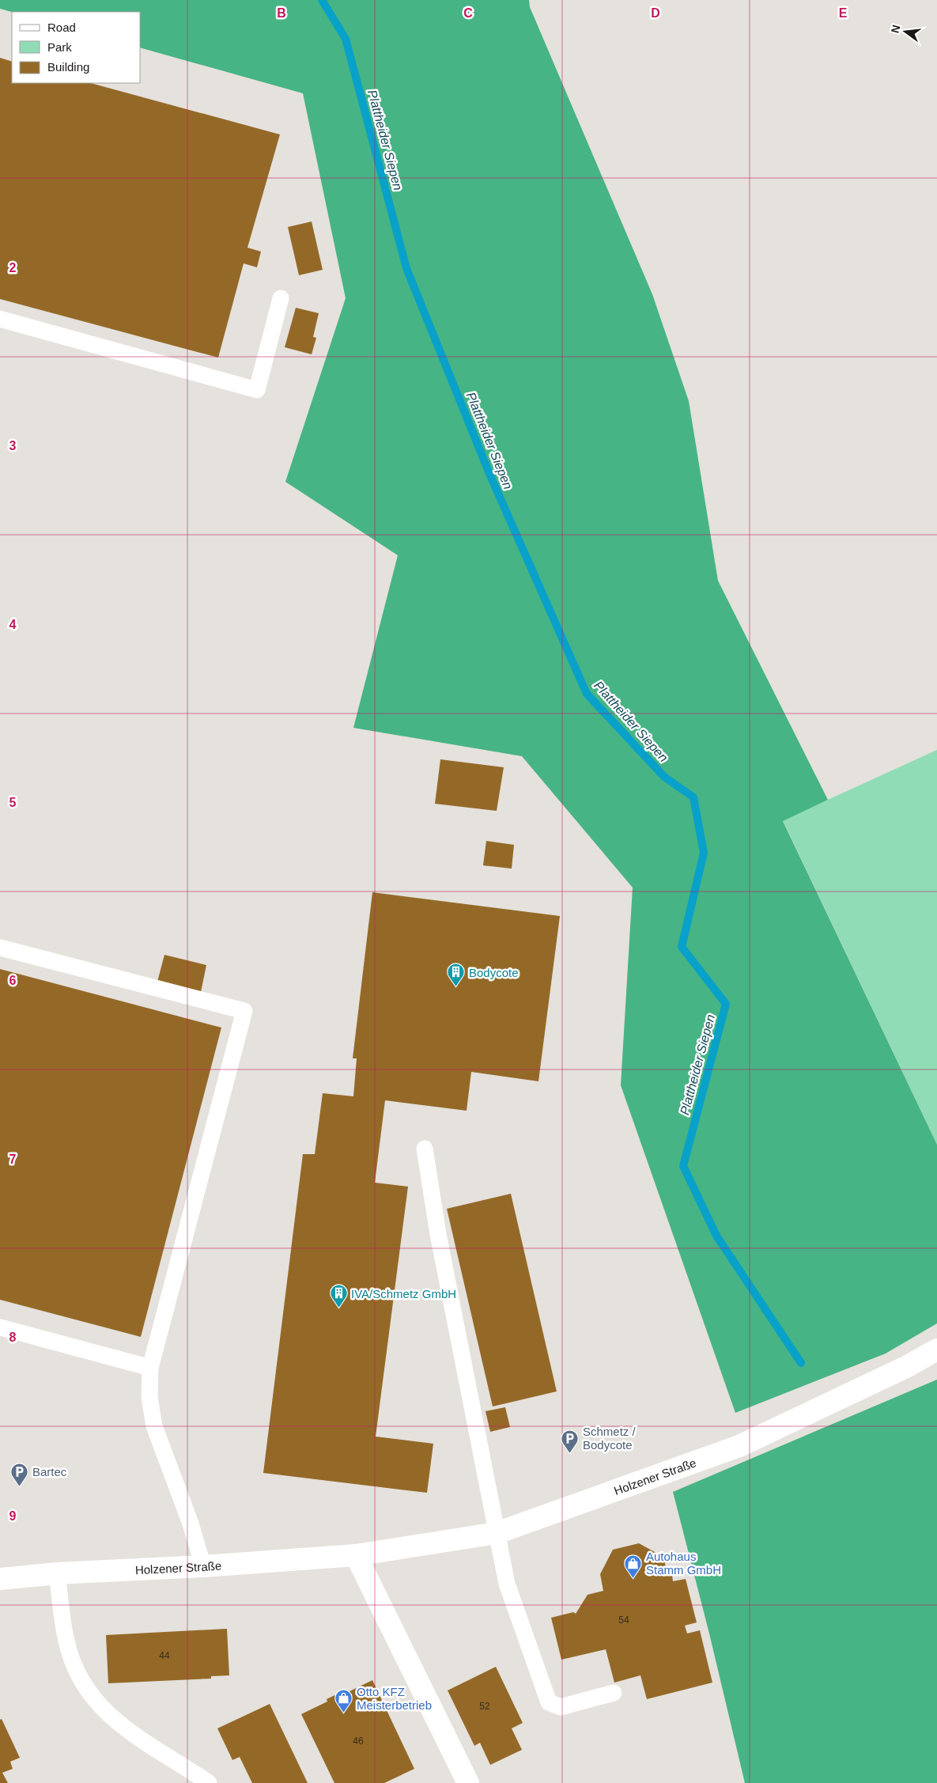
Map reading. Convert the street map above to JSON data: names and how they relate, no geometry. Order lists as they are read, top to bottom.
{
  "streets": {
    "street": ["Holzener Straße"]
  },
  "water": ["Plattheider Siepen"],
  "places": {
    "building": ["Bodycote", "IVA/Schmetz GmbH"],
    "parking": ["Schmetz / Bodycote", "Bartec"],
    "shop": ["Autohaus Stamm GmbH", "Otto KFZ Meisterbetrieb"]
  },
  "house_numbers": [
    "54",
    "44",
    "52",
    "46"
  ],
  "legend": ["Road", "Park", "Building"],
  "north": "left",
  "grid": {
    "columns": [
      "B",
      "C",
      "D",
      "E"
    ],
    "rows": [
      "2",
      "3",
      "4",
      "5",
      "6",
      "7",
      "8",
      "9"
    ]
  }
}
